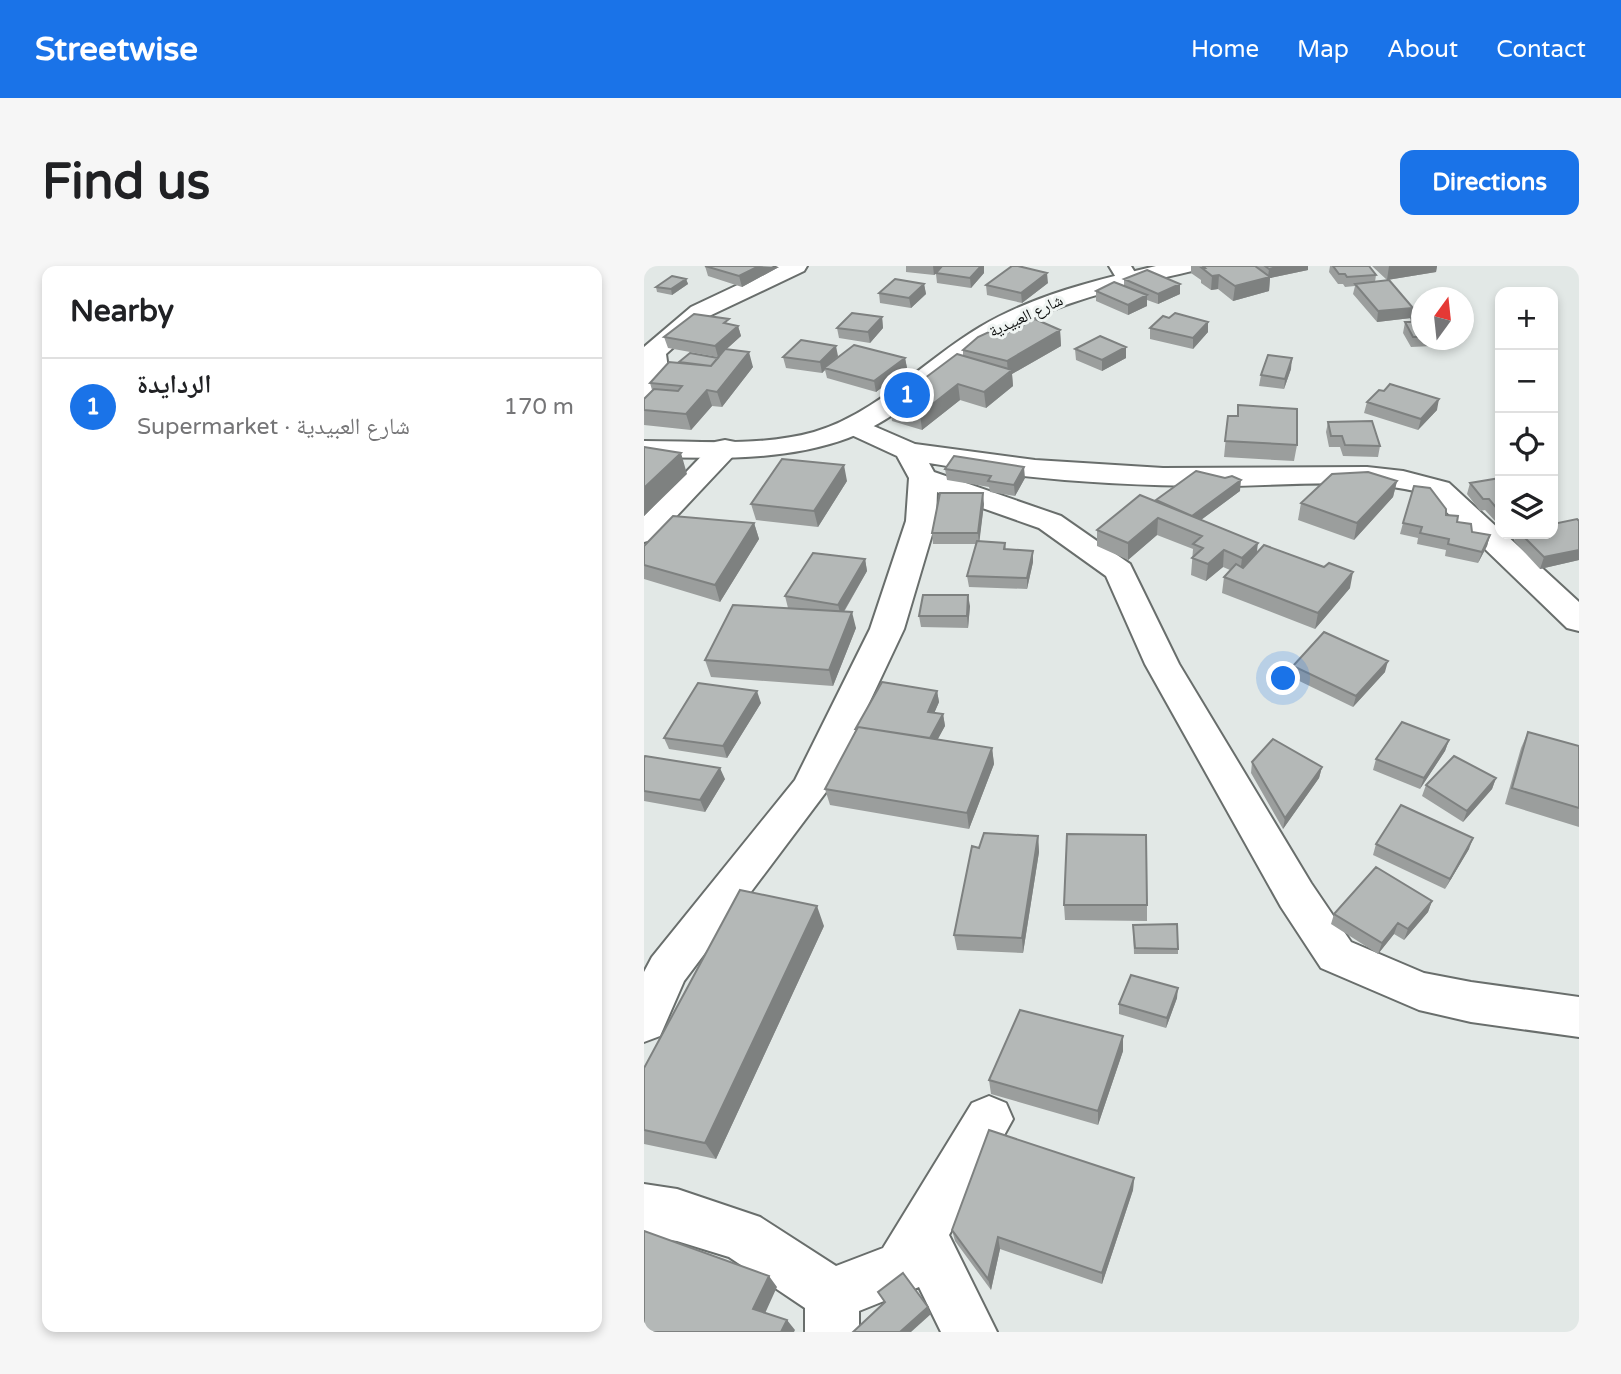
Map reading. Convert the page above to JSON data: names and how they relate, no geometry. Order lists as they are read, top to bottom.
{
  "streets": {
    "street": ["شارع العبيدية"]
  },
  "north": "top",
  "page": {
    "header": "Streetwise",
    "nav": [
      "Home",
      "Map",
      "About",
      "Contact"
    ],
    "buttons": "Directions",
    "title": "Find us",
    "heading": "Nearby",
    "map_buttons": ["+", "−"],
    "list": [
      {
        "mark": "1",
        "name": "الردايدة",
        "note": "Supermarket · شارع العبيدية",
        "value": "170 m"
      }
    ],
    "pins": "1"
  }
}
